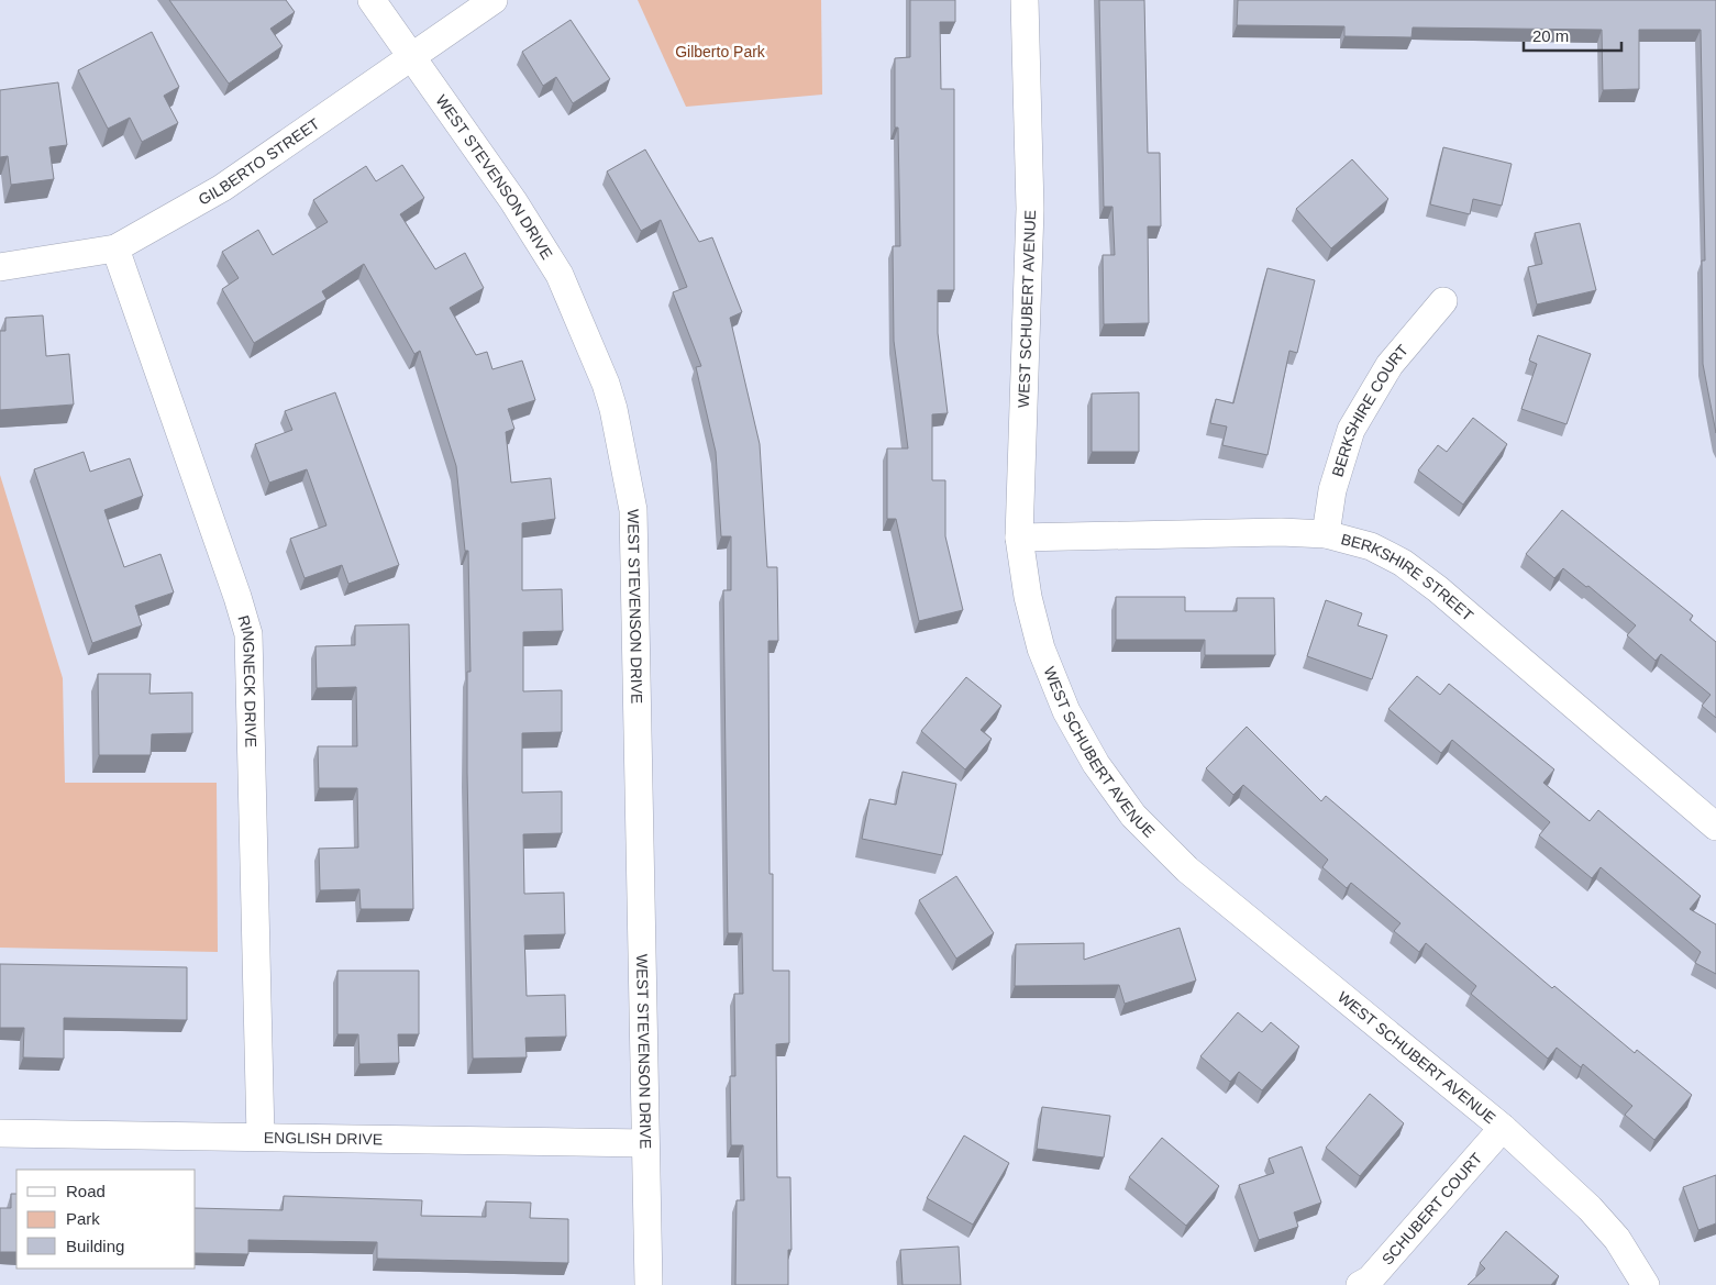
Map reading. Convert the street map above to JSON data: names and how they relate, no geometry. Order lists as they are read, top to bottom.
{
  "streets": {
    "street": [
      "GILBERTO STREET",
      "WEST STEVENSON DRIVE",
      "WEST SCHUBERT AVENUE",
      "BERKSHIRE COURT",
      "BERKSHIRE STREET",
      "RINGNECK DRIVE",
      "ENGLISH DRIVE",
      "SCHUBERT COURT"
    ]
  },
  "crossings": [
    ["GILBERTO STREET", "WEST STEVENSON DRIVE"],
    ["GILBERTO STREET", "RINGNECK DRIVE"],
    ["WEST STEVENSON DRIVE", "ENGLISH DRIVE"],
    ["WEST SCHUBERT AVENUE", "BERKSHIRE STREET"],
    ["WEST SCHUBERT AVENUE", "SCHUBERT COURT"],
    ["BERKSHIRE COURT", "BERKSHIRE STREET"],
    ["RINGNECK DRIVE", "ENGLISH DRIVE"]
  ],
  "parks": ["Gilberto Park"],
  "legend": ["Road", "Park", "Building"],
  "scale_bar": "20 m"
}
